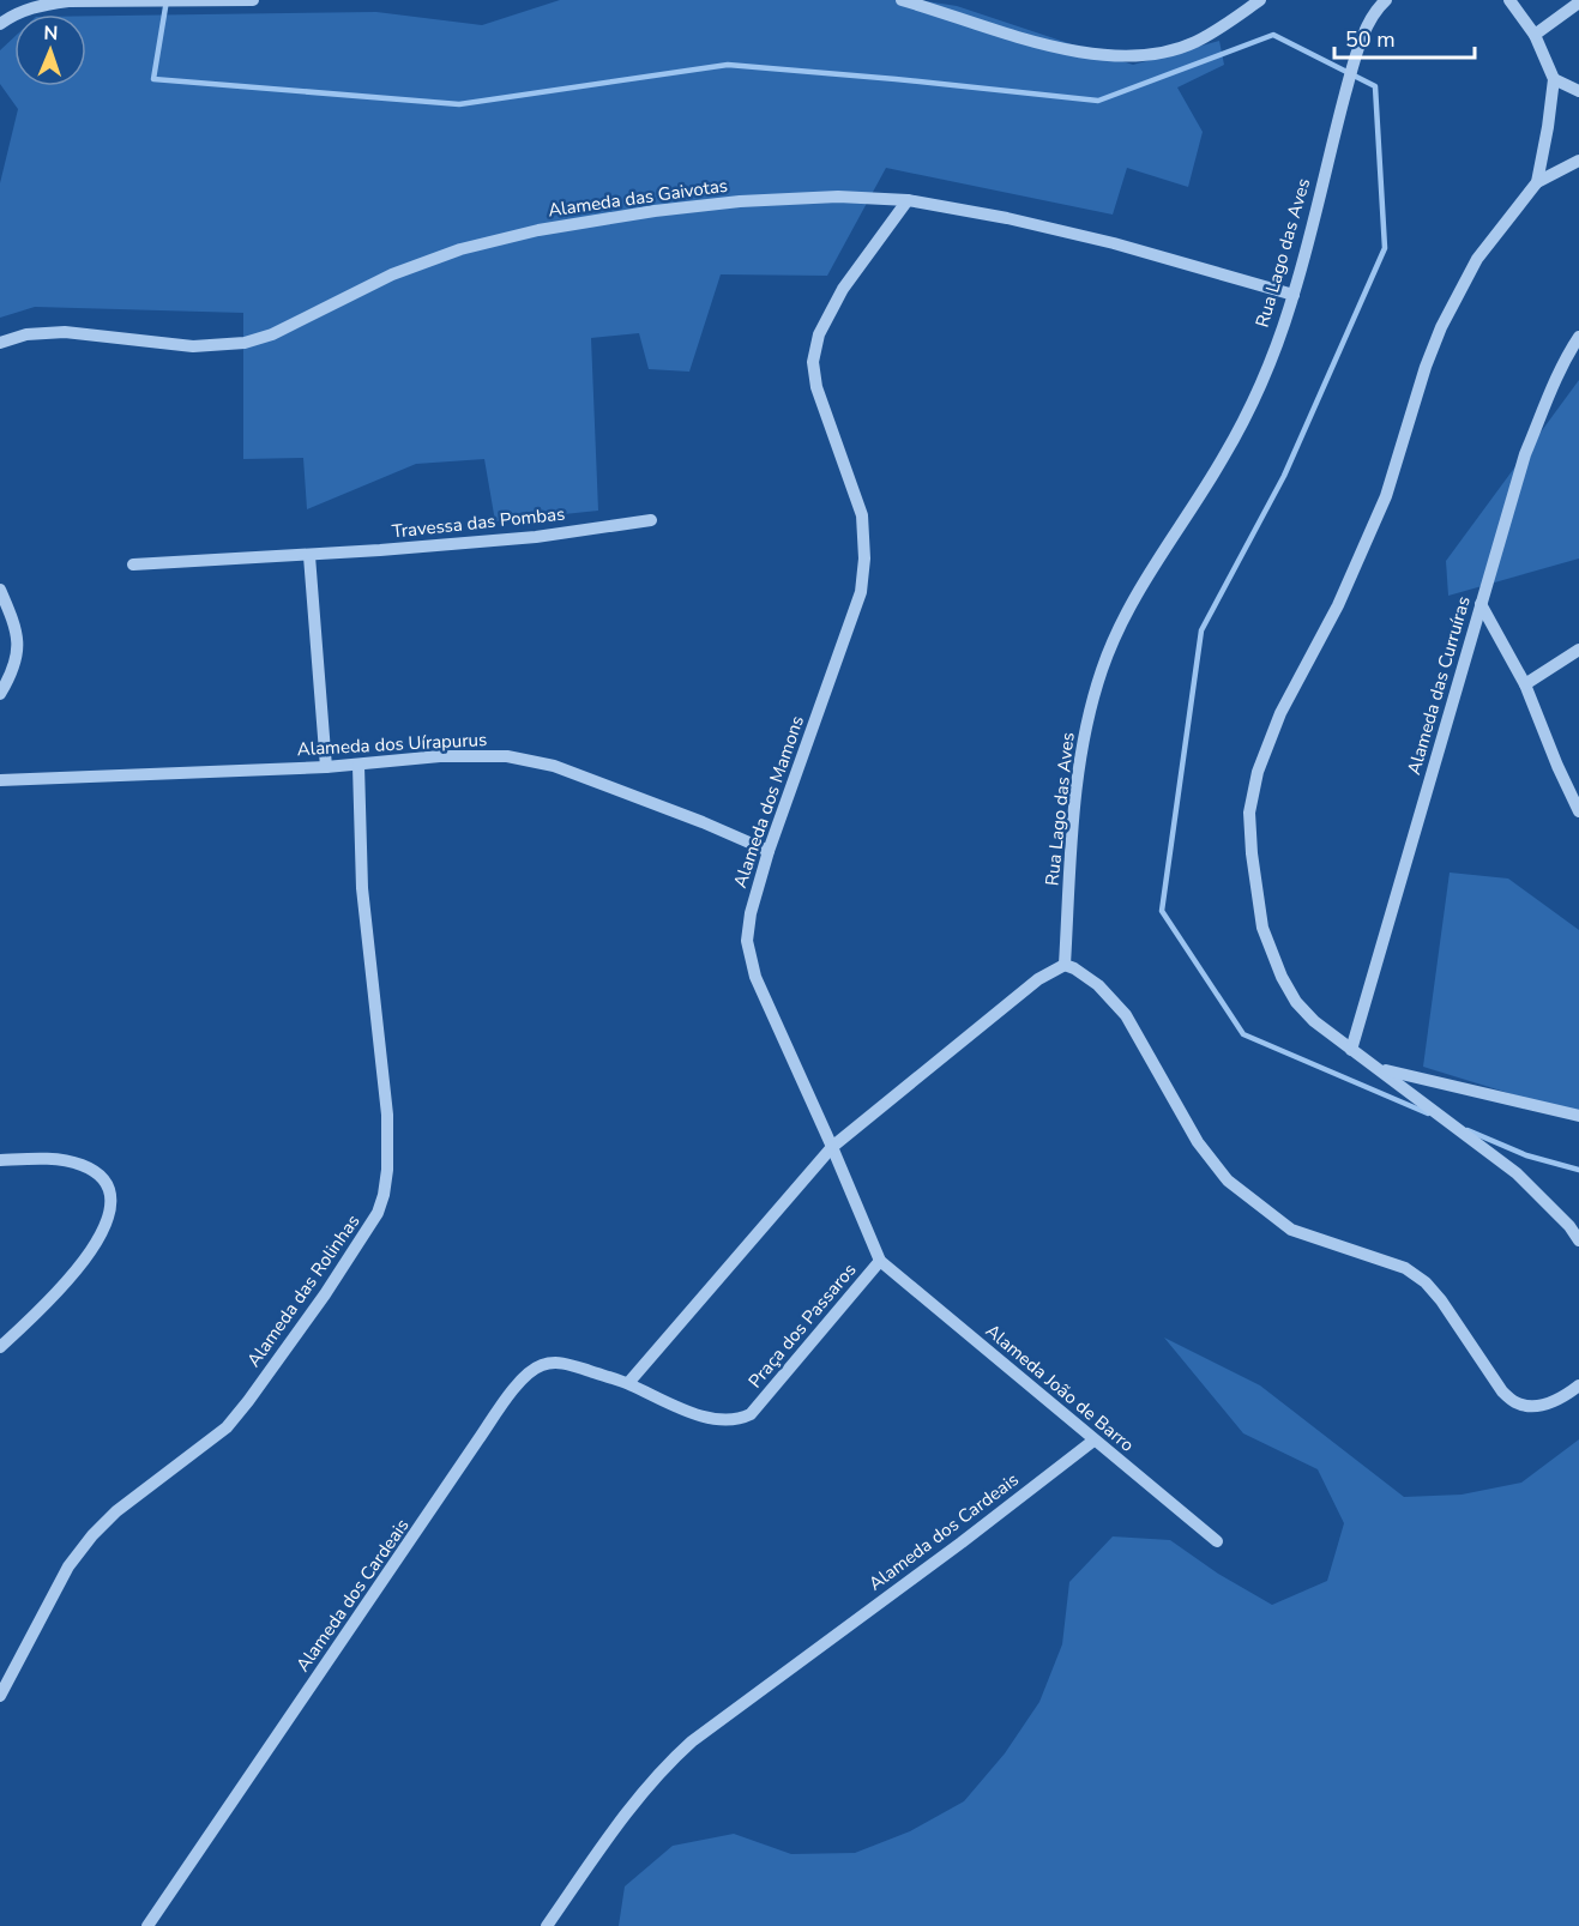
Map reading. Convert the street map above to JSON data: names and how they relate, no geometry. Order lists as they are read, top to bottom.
{
  "streets": {
    "street": [
      "Alameda das Gaivotas",
      "Rua Lago das Aves",
      "Travessa das Pombas",
      "Alameda das Curruíras",
      "Alameda dos Uírapurus",
      "Alameda dos Mamons",
      "Alameda das Rolinhas",
      "Praça dos Passaros",
      "Alameda João de Barro",
      "Alameda dos Cardeais"
    ]
  },
  "crossings": [
    ["Alameda das Gaivotas", "Rua Lago das Aves"],
    ["Alameda das Gaivotas", "Alameda dos Mamons"],
    ["Alameda dos Uírapurus", "Alameda dos Mamons"],
    ["Alameda dos Uírapurus", "Alameda das Rolinhas"],
    ["Alameda dos Mamons", "Praça dos Passaros"],
    ["Praça dos Passaros", "Alameda João de Barro"],
    ["Praça dos Passaros", "Alameda dos Cardeais"],
    ["Alameda João de Barro", "Alameda dos Cardeais"]
  ],
  "scale_bar": "50 m",
  "north": "top"
}
